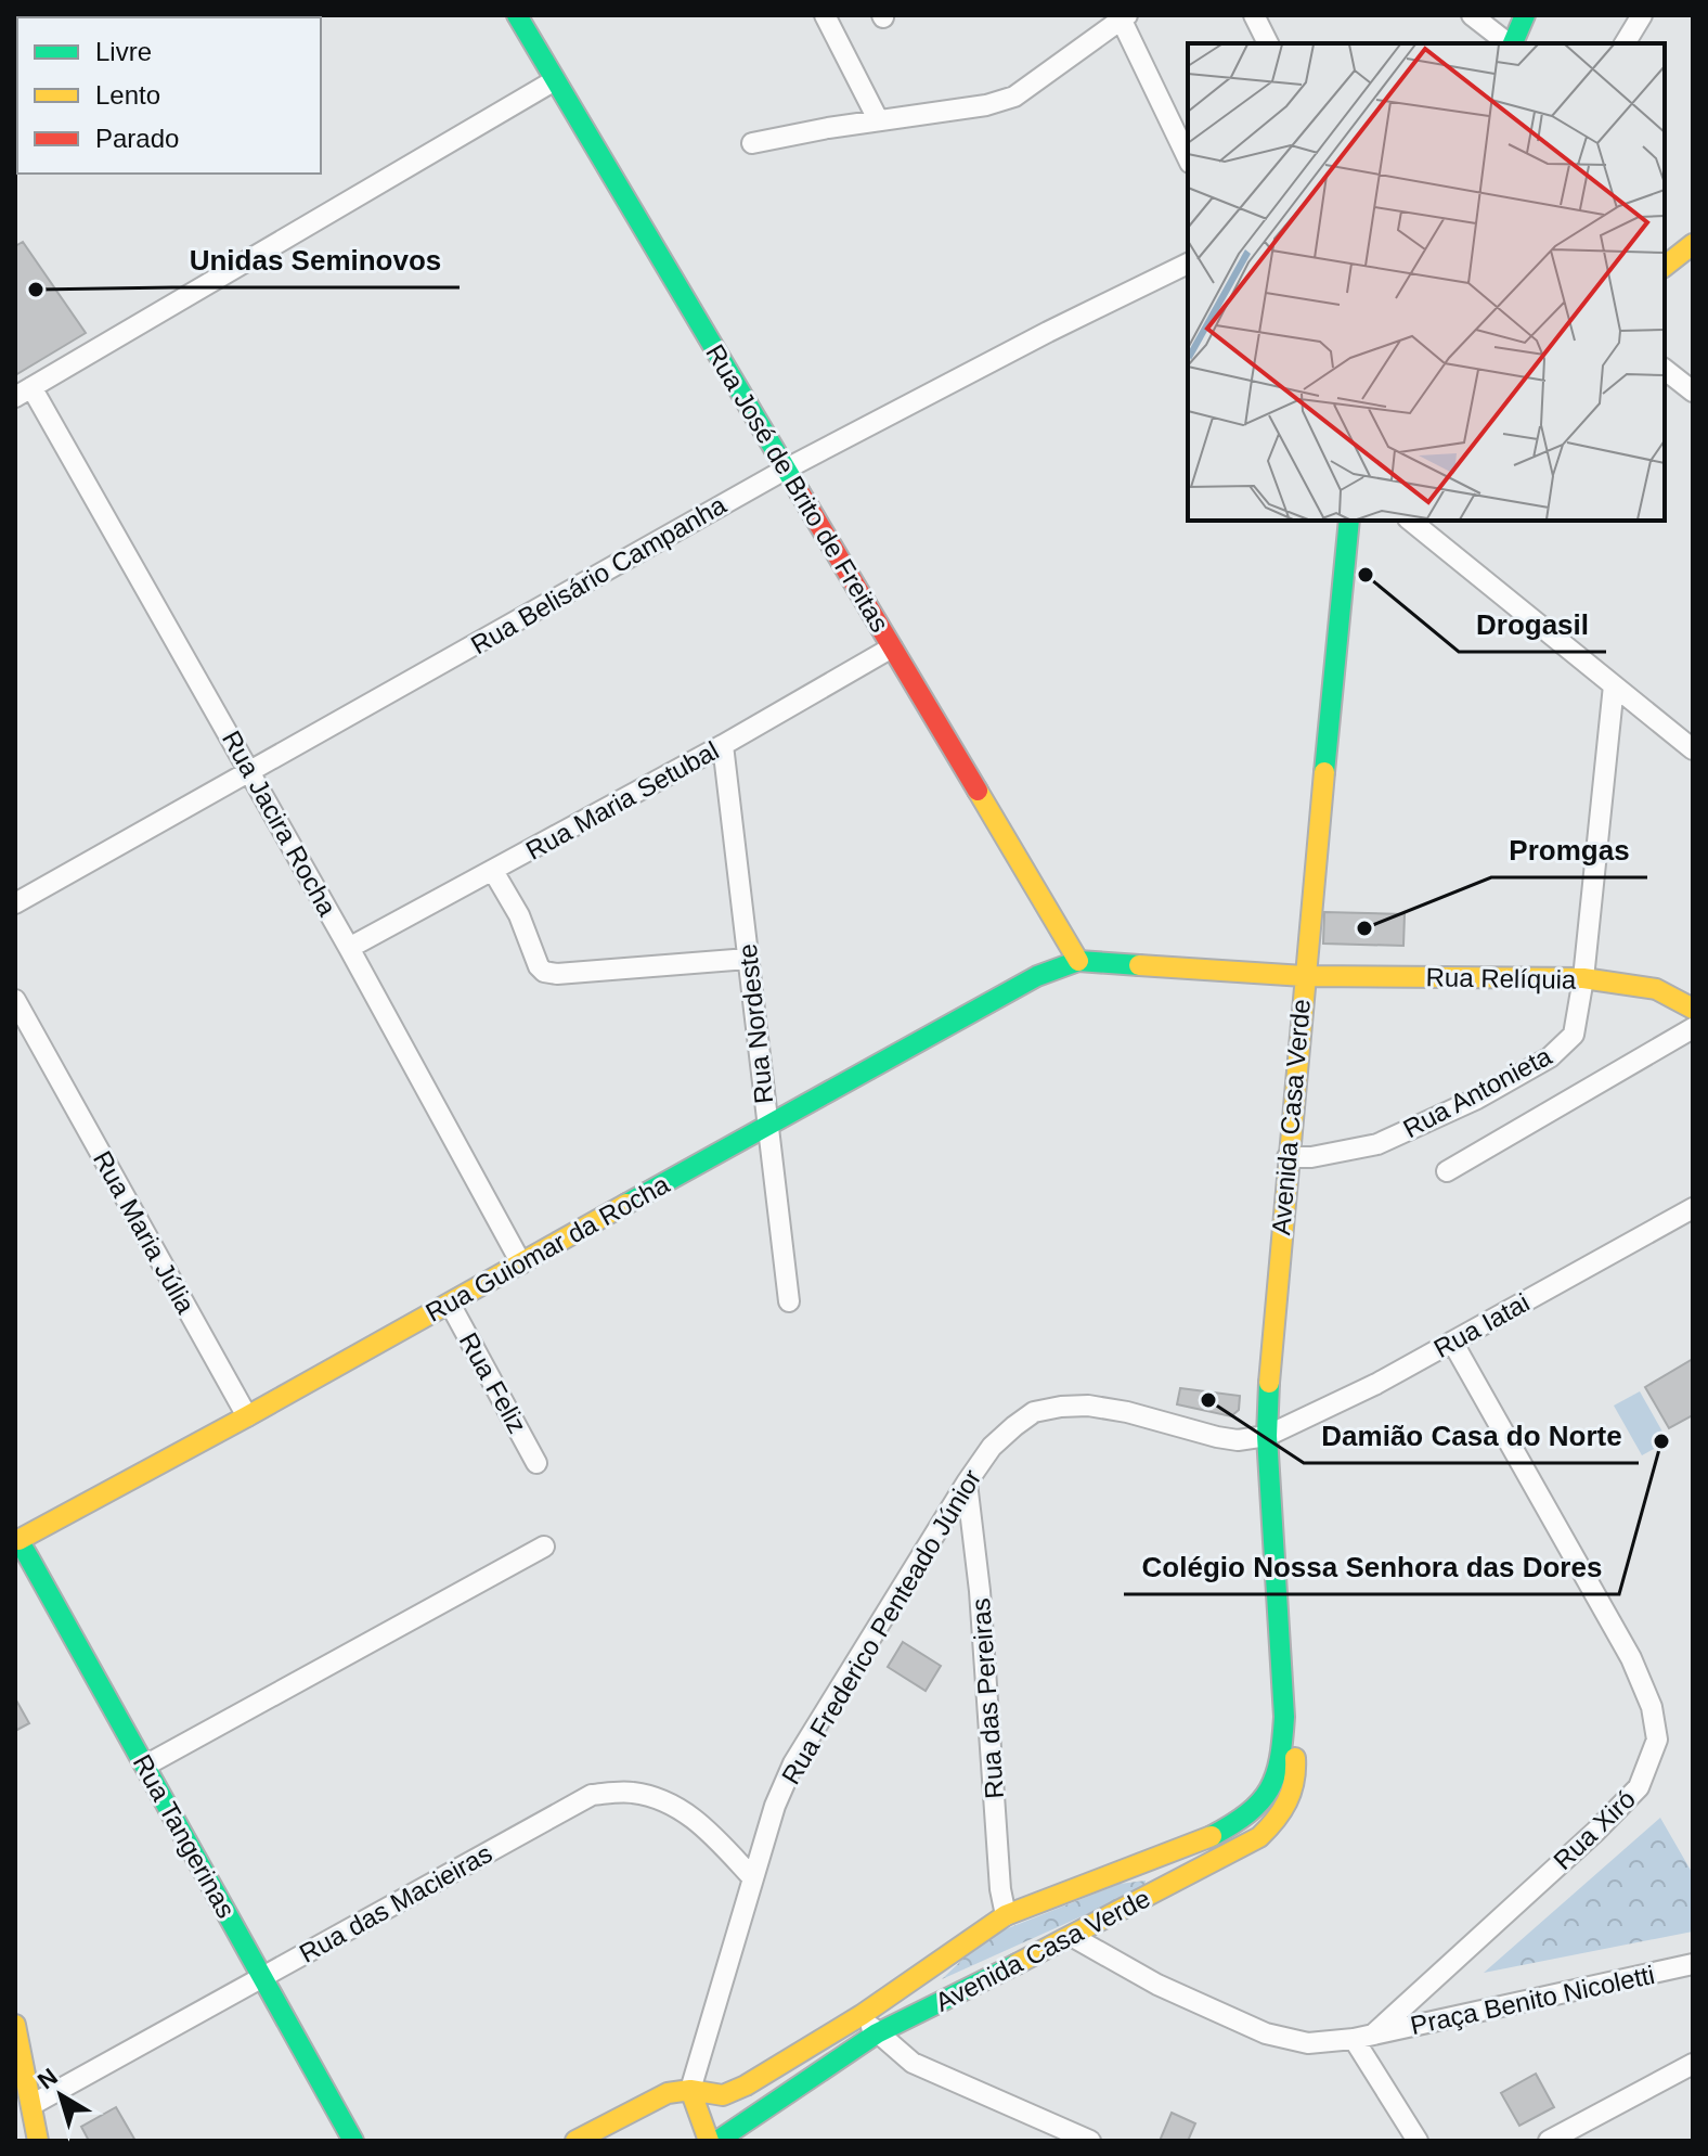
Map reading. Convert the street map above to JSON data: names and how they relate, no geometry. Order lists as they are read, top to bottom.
{
  "streets": {
    "street": [
      "Rua José de Brito de Freitas",
      "Rua Belisário Campanha",
      "Rua Maria Setubal",
      "Rua Jacira Rocha",
      "Rua Relíquia",
      "Rua Nordeste",
      "Rua Antonieta",
      "Avenida Casa Verde",
      "Rua Maria Júlia",
      "Rua Guiomar da Rocha",
      "Rua Iatai",
      "Rua Feliz",
      "Rua Frederico Penteado Júnior",
      "Rua das Pereiras",
      "Rua Xiró",
      "Rua Tangerinas",
      "Rua das Macieiras",
      "Praça Benito Nicoletti"
    ]
  },
  "crossings": [
    ["Rua José de Brito de Freitas", "Rua Belisário Campanha"],
    ["Rua José de Brito de Freitas", "Rua Maria Setubal"],
    ["Rua José de Brito de Freitas", "Rua Relíquia"],
    ["Rua José de Brito de Freitas", "Rua Guiomar da Rocha"],
    ["Rua Belisário Campanha", "Rua Jacira Rocha"],
    ["Rua Maria Setubal", "Rua Jacira Rocha"],
    ["Rua Maria Setubal", "Rua Nordeste"],
    ["Rua Jacira Rocha", "Rua Guiomar da Rocha"],
    ["Rua Relíquia", "Rua Antonieta"],
    ["Rua Relíquia", "Avenida Casa Verde"],
    ["Rua Relíquia", "Rua Guiomar da Rocha"],
    ["Rua Nordeste", "Rua Guiomar da Rocha"],
    ["Rua Antonieta", "Avenida Casa Verde"],
    ["Avenida Casa Verde", "Rua Iatai"],
    ["Avenida Casa Verde", "Rua Frederico Penteado Júnior"],
    ["Avenida Casa Verde", "Rua das Pereiras"],
    ["Avenida Casa Verde", "Praça Benito Nicoletti"],
    ["Rua Maria Júlia", "Rua Guiomar da Rocha"],
    ["Rua Guiomar da Rocha", "Rua Feliz"],
    ["Rua Guiomar da Rocha", "Rua Tangerinas"],
    ["Rua Iatai", "Rua Frederico Penteado Júnior"],
    ["Rua Iatai", "Rua Xiró"],
    ["Rua Frederico Penteado Júnior", "Rua das Pereiras"],
    ["Rua Frederico Penteado Júnior", "Rua das Macieiras"],
    ["Rua Xiró", "Praça Benito Nicoletti"],
    ["Rua Tangerinas", "Rua das Macieiras"]
  ],
  "places": [
    "Unidas Seminovos",
    "Drogasil",
    "Promgas",
    "Damião Casa do Norte",
    "Colégio Nossa Senhora das Dores"
  ],
  "legend": ["Livre", "Lento", "Parado"],
  "north": "top left"
}
